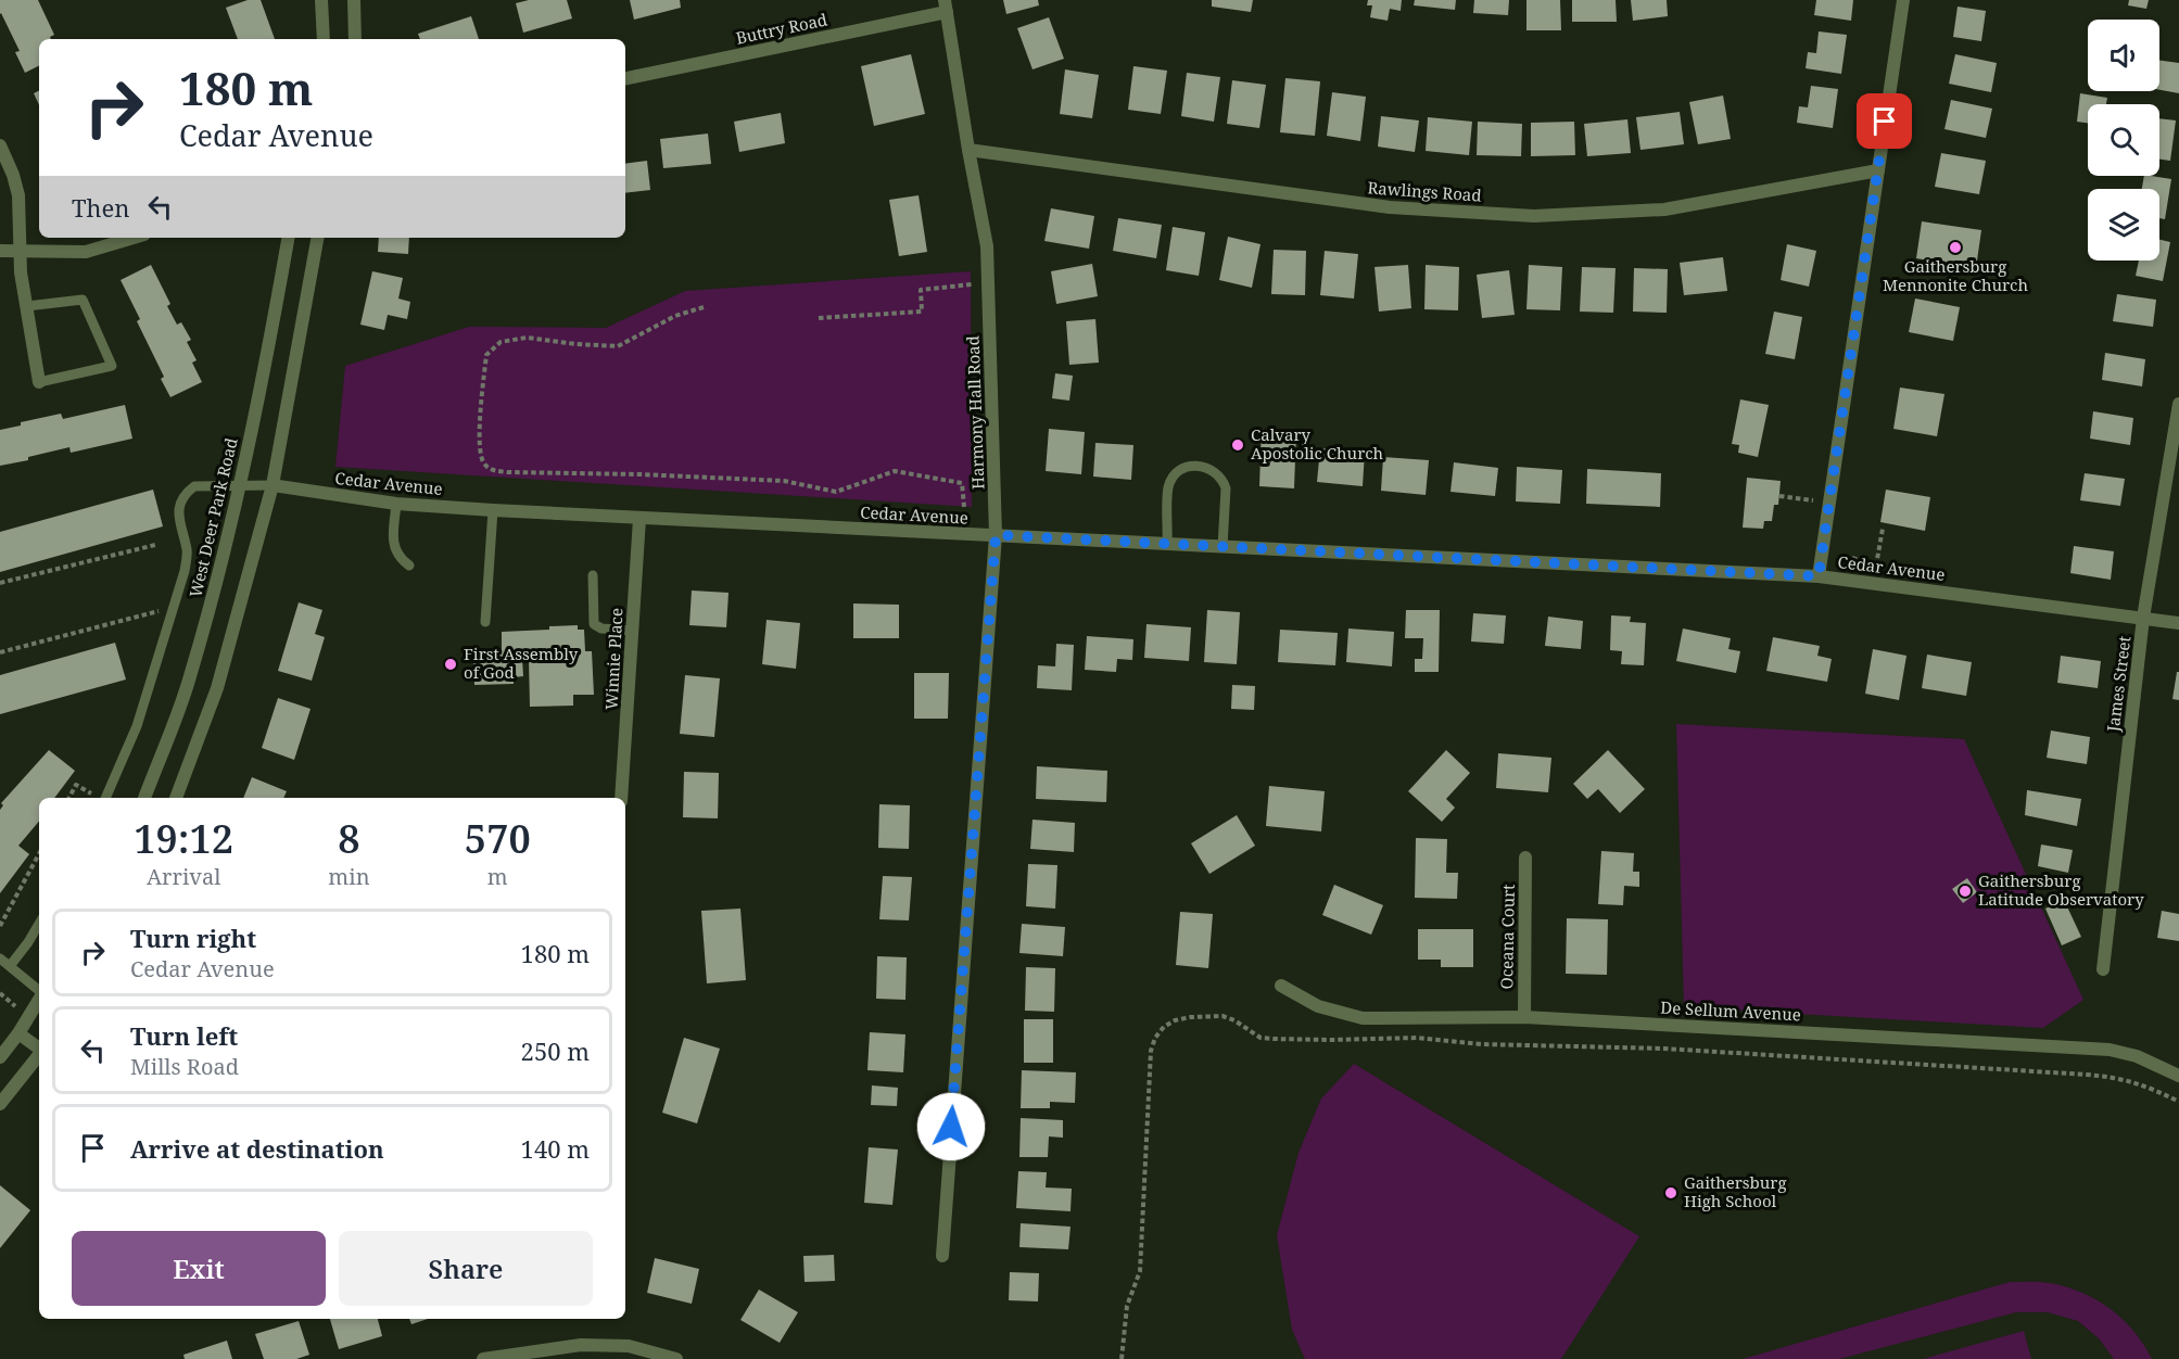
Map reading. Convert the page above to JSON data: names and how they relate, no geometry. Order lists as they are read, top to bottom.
{
  "streets": {
    "street": [
      "Buttry Road",
      "Rawlings Road",
      "Harmony Hall Road",
      "Cedar Avenue",
      "West Deer Park Road",
      "Winnie Place",
      "James Street",
      "Oceana Court",
      "De Sellum Avenue"
    ]
  },
  "crossings": [
    ["Buttry Road", "Harmony Hall Road"],
    ["Rawlings Road", "Harmony Hall Road"],
    ["Harmony Hall Road", "Cedar Avenue"],
    ["Cedar Avenue", "Winnie Place"],
    ["Cedar Avenue", "James Street"],
    ["Oceana Court", "De Sellum Avenue"]
  ],
  "places": [
    "Gaithersburg Mennonite Church",
    "Calvary Apostolic Church",
    "First Assembly of God",
    "Gaithersburg Latitude Observatory",
    "Gaithersburg High School"
  ],
  "page": {
    "turn": ["180 m", "Cedar Avenue"],
    "then": "Then",
    "eta": [
      "19:12",
      "Arrival",
      "8",
      "min",
      "570",
      "m"
    ],
    "list": [
      {
        "name": "Turn right",
        "note": "Cedar Avenue",
        "value": "180 m"
      },
      {
        "name": "Turn left",
        "note": "Mills Road",
        "value": "250 m"
      },
      {
        "name": "Arrive at destination",
        "value": "140 m"
      }
    ],
    "buttons": ["Exit", "Share"]
  }
}
